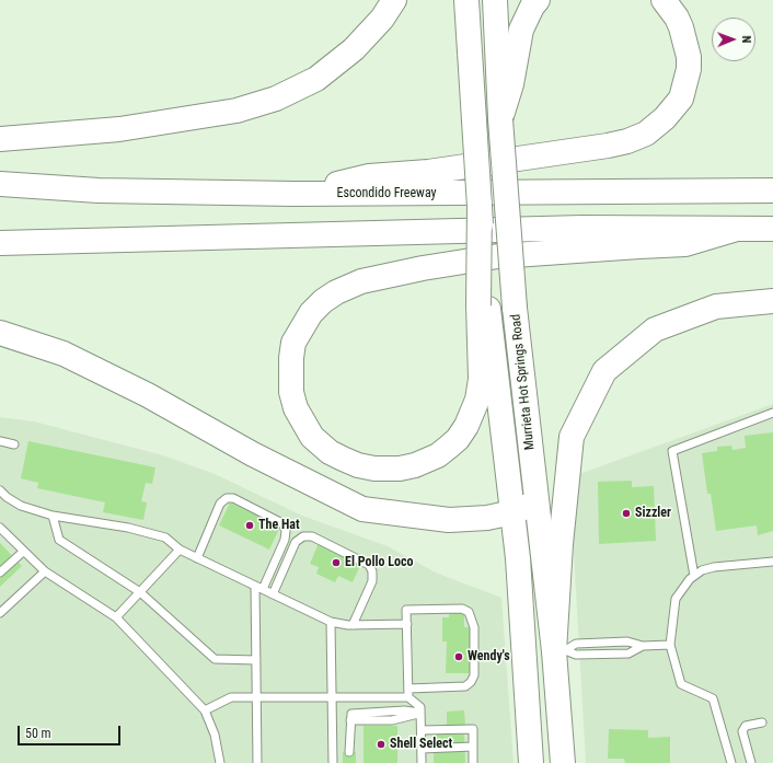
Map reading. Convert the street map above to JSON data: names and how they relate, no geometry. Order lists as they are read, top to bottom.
{
  "streets": {
    "main road": ["Escondido Freeway", "Murrieta Hot Springs Road"]
  },
  "places": [
    "Sizzler",
    "The Hat",
    "El Pollo Loco",
    "Wendy's",
    "Shell Select"
  ],
  "scale_bar": "50 m",
  "north": "right"
}
